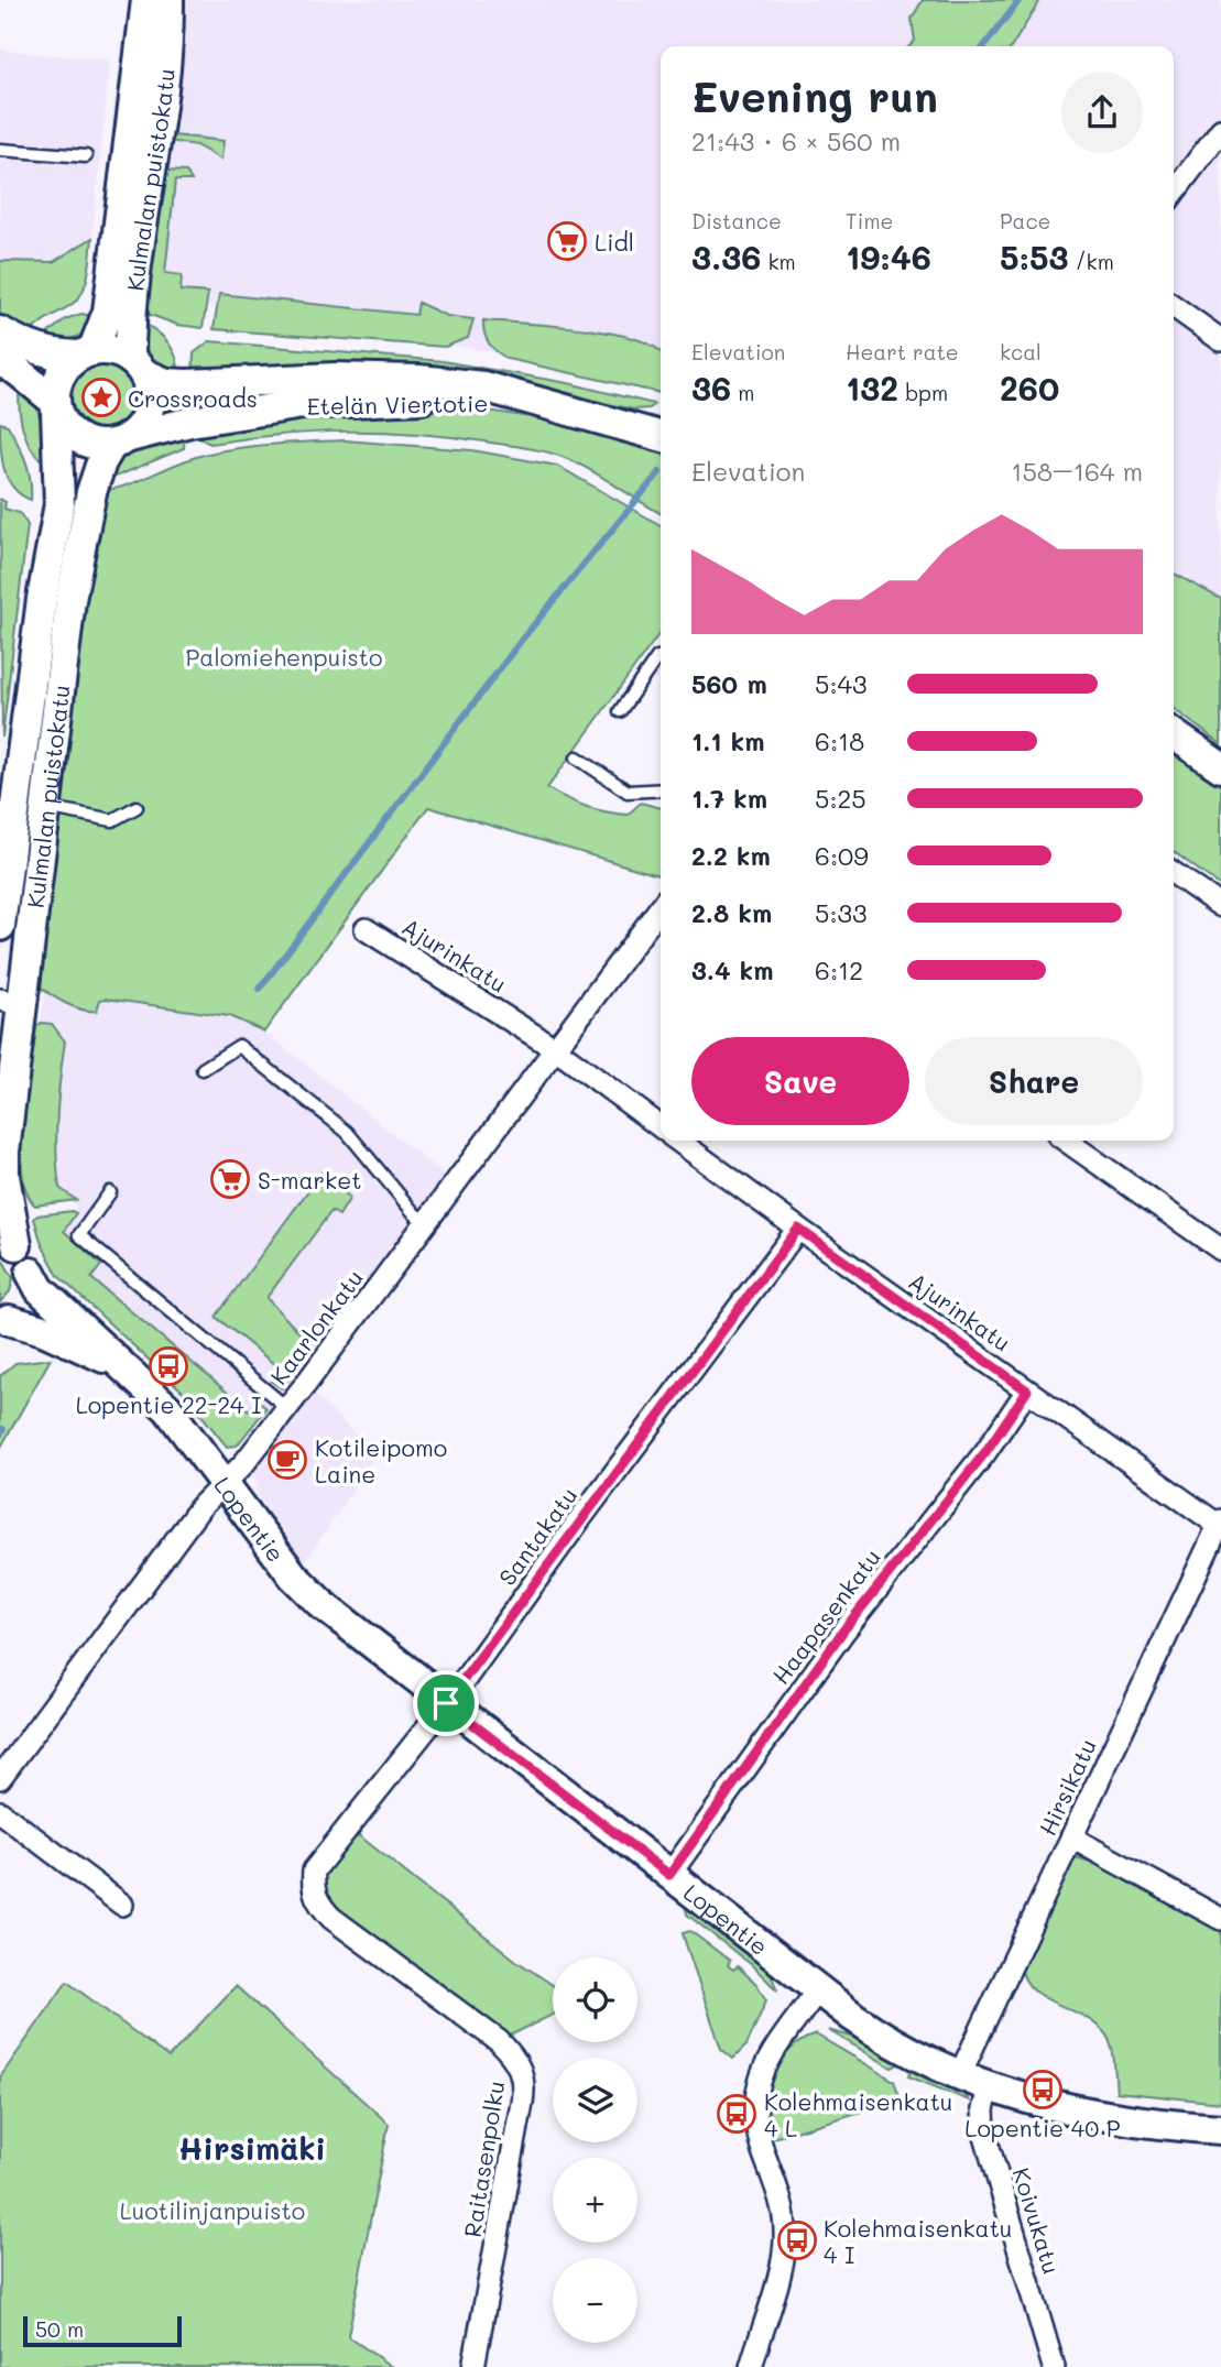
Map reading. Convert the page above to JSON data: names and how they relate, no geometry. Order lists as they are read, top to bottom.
{
  "streets": {
    "street": [
      "Kulmalan puistokatu",
      "Etelän Viertotie",
      "Ajurinkatu",
      "Kaarlonkatu",
      "Lopentie",
      "Santakatu",
      "Haapasenkatu",
      "Hirsikatu",
      "Raitasenpolku",
      "Koivukatu"
    ]
  },
  "crossings": [
    ["Kulmalan puistokatu", "Etelän Viertotie"],
    ["Kulmalan puistokatu", "Lopentie"],
    ["Ajurinkatu", "Kaarlonkatu"],
    ["Ajurinkatu", "Santakatu"],
    ["Ajurinkatu", "Haapasenkatu"],
    ["Ajurinkatu", "Hirsikatu"],
    ["Kaarlonkatu", "Lopentie"],
    ["Lopentie", "Santakatu"],
    ["Lopentie", "Haapasenkatu"],
    ["Lopentie", "Hirsikatu"],
    ["Lopentie", "Koivukatu"],
    ["Santakatu", "Raitasenpolku"]
  ],
  "districts": ["Hirsimäki"],
  "parks": ["Palomiehenpuisto", "Luotilinjanpuisto"],
  "places": {
    "supermarket": ["Lidl", "S-market"],
    "place": ["Crossroads"],
    "bus stop": [
      "Lopentie 22-24 I",
      "Lopentie 40 P",
      "Kolehmaisenkatu 4 L",
      "Kolehmaisenkatu 4 I"
    ],
    "cafe": ["Kotileipomo Laine"]
  },
  "scale_bar": "50 m",
  "page": {
    "heading": ["Evening run", "21:43 · 6 × 560 m"],
    "stats": [
      ["Distance", "3.36 km"],
      ["Time", "19:46"],
      ["Pace", "5:53 /km"],
      ["Elevation", "36 m"],
      ["Heart rate", "132 bpm"],
      ["kcal", "260"]
    ],
    "chart": ["Elevation", "158–164 m"],
    "list": [
      {
        "name": "560 m",
        "note": "5:43"
      },
      {
        "name": "1.1 km",
        "note": "6:18"
      },
      {
        "name": "1.7 km",
        "note": "5:25"
      },
      {
        "name": "2.2 km",
        "note": "6:09"
      },
      {
        "name": "2.8 km",
        "note": "5:33"
      },
      {
        "name": "3.4 km",
        "note": "6:12"
      }
    ],
    "buttons": ["Save", "Share"],
    "map_buttons": ["+", "−"],
    "scale": "50 m"
  }
}
